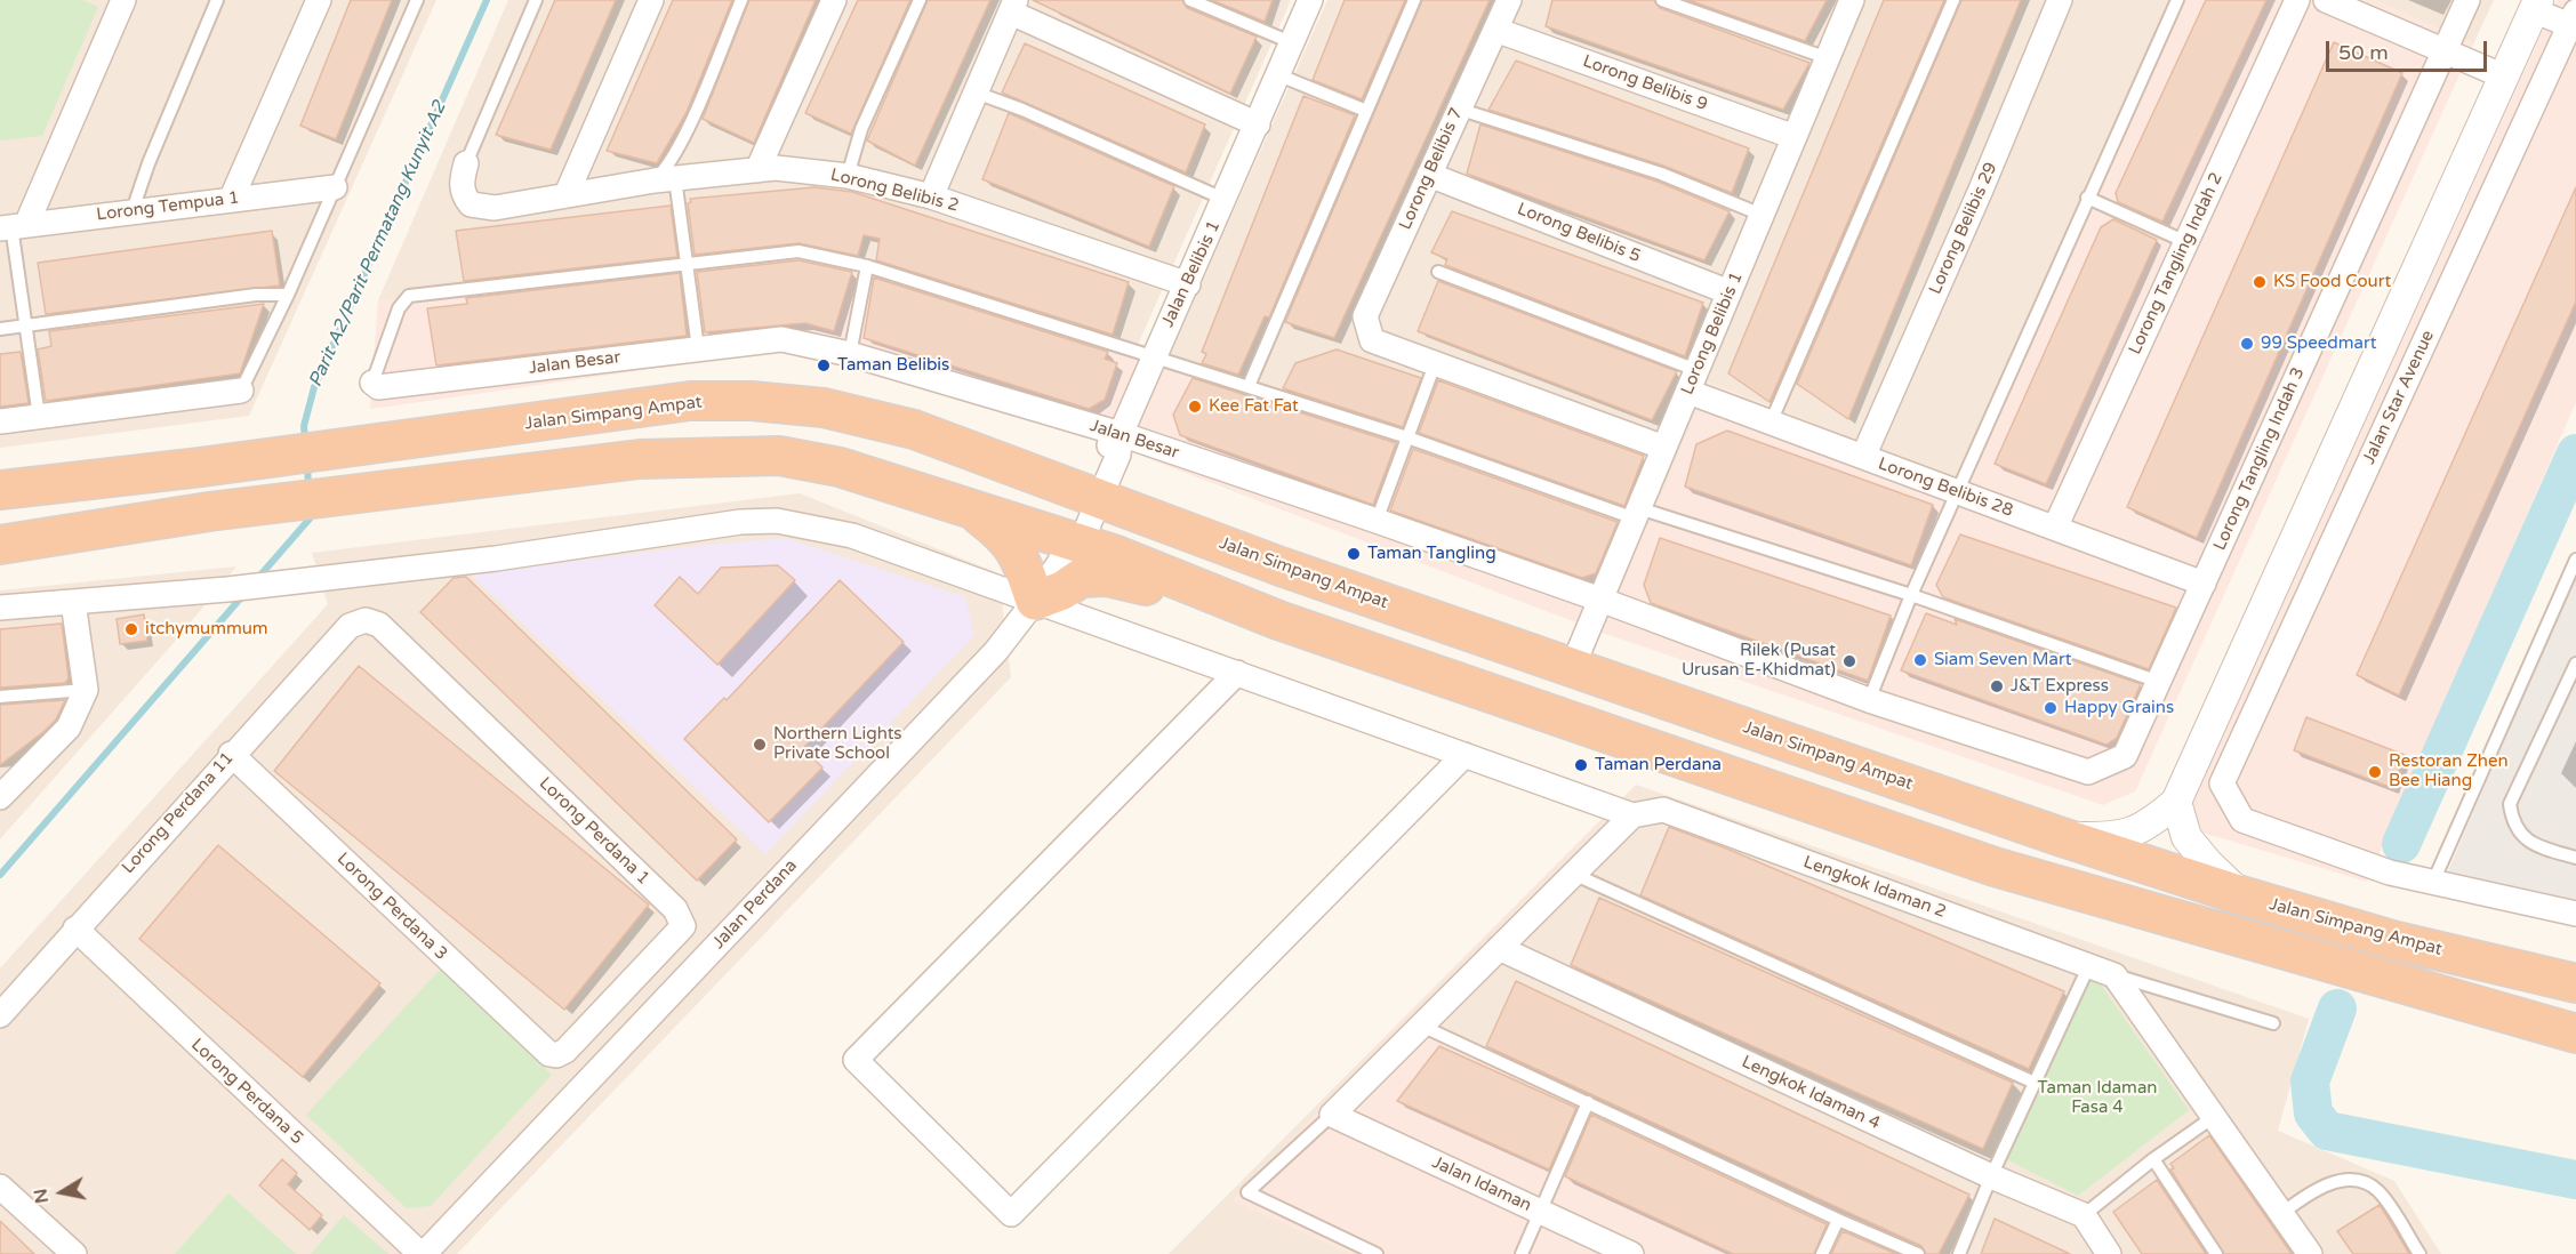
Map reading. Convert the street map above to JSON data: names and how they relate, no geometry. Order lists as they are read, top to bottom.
{
  "streets": {
    "highway": ["Jalan Simpang Ampat"],
    "street": [
      "Lorong Belibis 9",
      "Lorong Belibis 7",
      "Lorong Belibis 2",
      "Lorong Tempua 1",
      "Lorong Belibis 29",
      "Lorong Belibis 5",
      "Lorong Tangling Indah 2",
      "Jalan Belibis 1",
      "Lorong Belibis 1",
      "Jalan Besar",
      "Jalan Star Avenue",
      "Lorong Tangling Indah 3",
      "Lorong Belibis 28",
      "Lorong Perdana 11",
      "Lorong Perdana 1",
      "Lengkok Idaman 2",
      "Jalan Perdana",
      "Lorong Perdana 3",
      "Lorong Perdana 5",
      "Lengkok Idaman 4",
      "Jalan Idaman"
    ]
  },
  "crossings": [
    ["Lorong Belibis 9", "Lorong Belibis 7"],
    ["Lorong Belibis 9", "Lorong Belibis 1"],
    ["Lorong Belibis 7", "Lorong Belibis 5"],
    ["Lorong Belibis 2", "Jalan Belibis 1"],
    ["Lorong Belibis 29", "Lorong Belibis 28"],
    ["Lorong Belibis 5", "Lorong Belibis 1"],
    ["Lorong Tangling Indah 2", "Lorong Belibis 28"],
    ["Jalan Belibis 1", "Jalan Besar"],
    ["Jalan Belibis 1", "Jalan Simpang Ampat"],
    ["Jalan Belibis 1", "Jalan Perdana"],
    ["Lorong Belibis 1", "Jalan Besar"],
    ["Lorong Belibis 1", "Jalan Simpang Ampat"],
    ["Lorong Belibis 1", "Lorong Belibis 28"],
    ["Jalan Besar", "Lorong Tangling Indah 3"],
    ["Lorong Tangling Indah 3", "Lorong Belibis 28"],
    ["Lorong Perdana 11", "Lorong Perdana 1"],
    ["Lorong Perdana 11", "Lorong Perdana 3"],
    ["Lorong Perdana 11", "Lorong Perdana 5"],
    ["Lorong Perdana 1", "Lorong Perdana 3"],
    ["Jalan Perdana", "Lorong Perdana 5"]
  ],
  "water": ["Parit A2/Parit Permatang Kunyit A2"],
  "parks": ["Taman Idaman Fasa 4"],
  "places": [
    "KS Food Court",
    "99 Speedmart",
    "Taman Belibis",
    "Kee Fat Fat",
    "Taman Tangling",
    "itchymummum",
    "Siam Seven Mart",
    "Rilek (Pusat Urusan E-Khidmat)",
    "J&T Express",
    "Happy Grains",
    "Northern Lights Private School",
    "Taman Perdana",
    "Restoran Zhen Bee Hiang"
  ],
  "scale_bar": "50 m",
  "north": "left"
}
